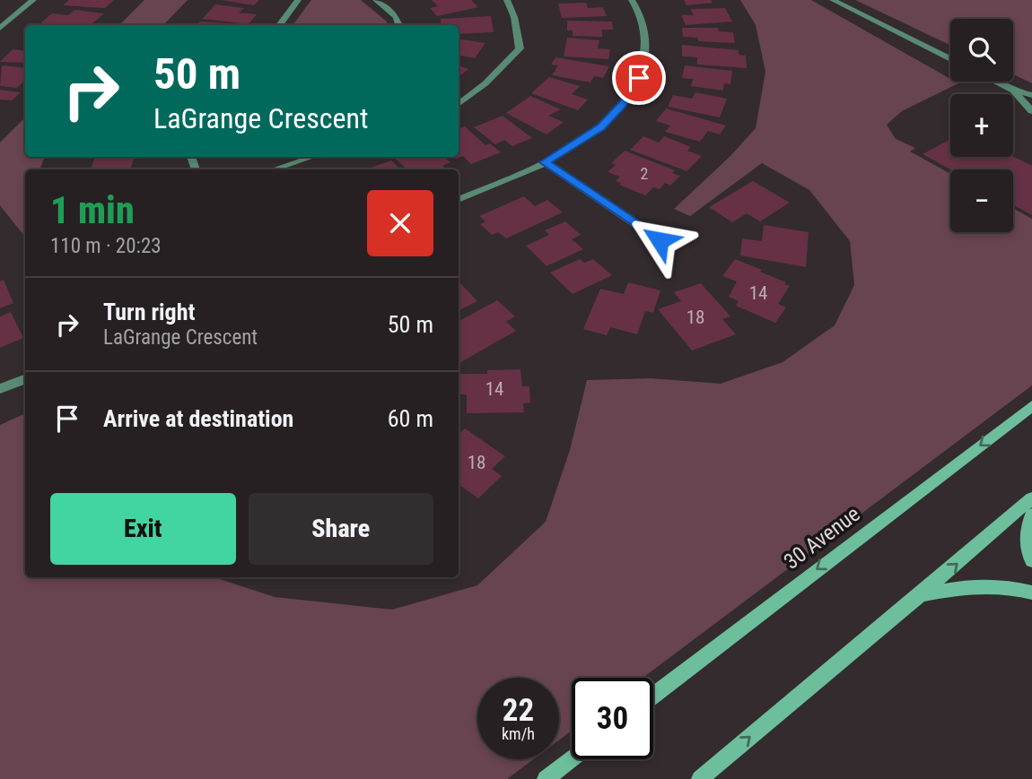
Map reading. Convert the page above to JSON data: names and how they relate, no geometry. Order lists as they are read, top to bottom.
{
  "streets": {
    "main road": ["30 Avenue"]
  },
  "house_numbers": [
    "2",
    "14",
    "18",
    "14",
    "18"
  ],
  "page": {
    "map_buttons": ["+", "−"],
    "turn": ["50 m", "LaGrange Crescent"],
    "heading": ["1 min", "110 m · 20:23"],
    "list": [
      {
        "name": "Turn right",
        "note": "LaGrange Crescent",
        "value": "50 m"
      },
      {
        "name": "Arrive at destination",
        "value": "60 m"
      }
    ],
    "buttons": ["Exit", "Share"],
    "speed": "22 km/h",
    "limit": "30"
  }
}
